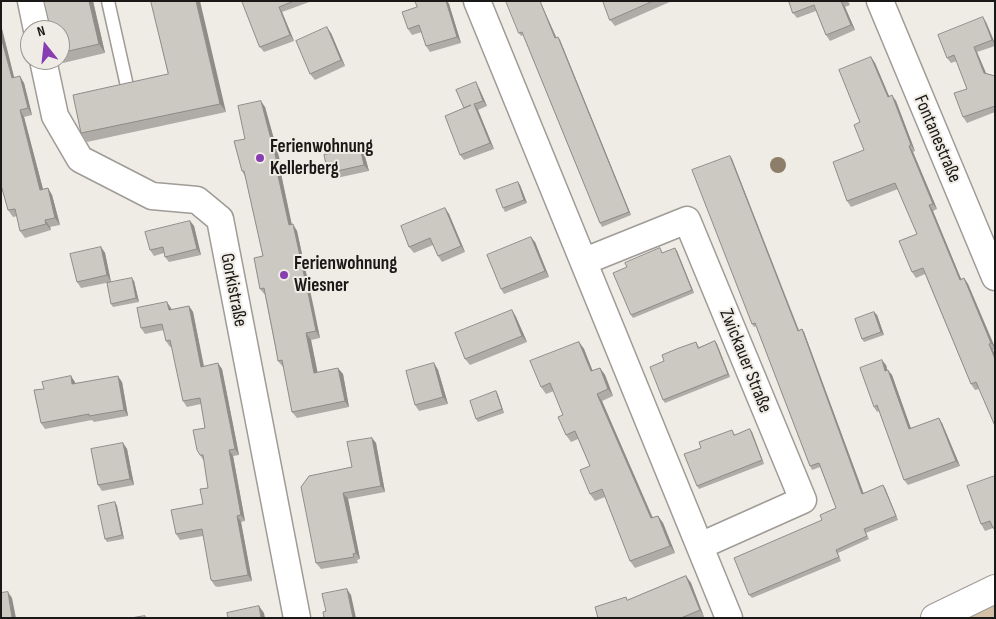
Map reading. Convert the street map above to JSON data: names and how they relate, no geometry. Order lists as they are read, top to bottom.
{
  "streets": {
    "street": ["Fontanestraße", "Gorkistraße", "Zwickauer Straße"]
  },
  "places": ["Ferienwohnung Kellerberg", "Ferienwohnung Wiesner"],
  "north": "top"
}
